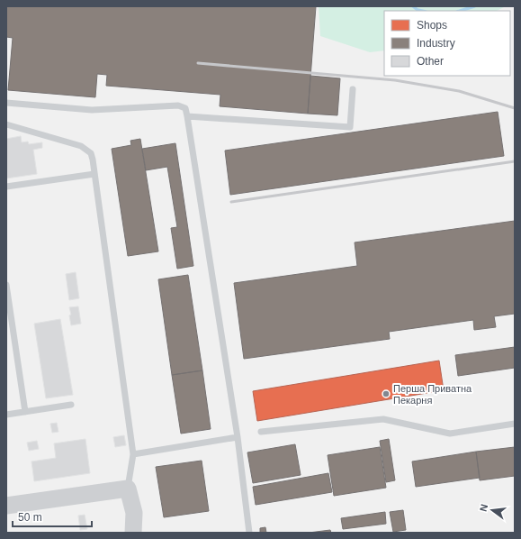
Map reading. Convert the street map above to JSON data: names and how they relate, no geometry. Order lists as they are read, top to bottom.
{
  "places": ["Перша Приватна Пекарня"],
  "legend": ["Shops", "Industry", "Other"],
  "scale_bar": "50 m",
  "north": "left"
}
